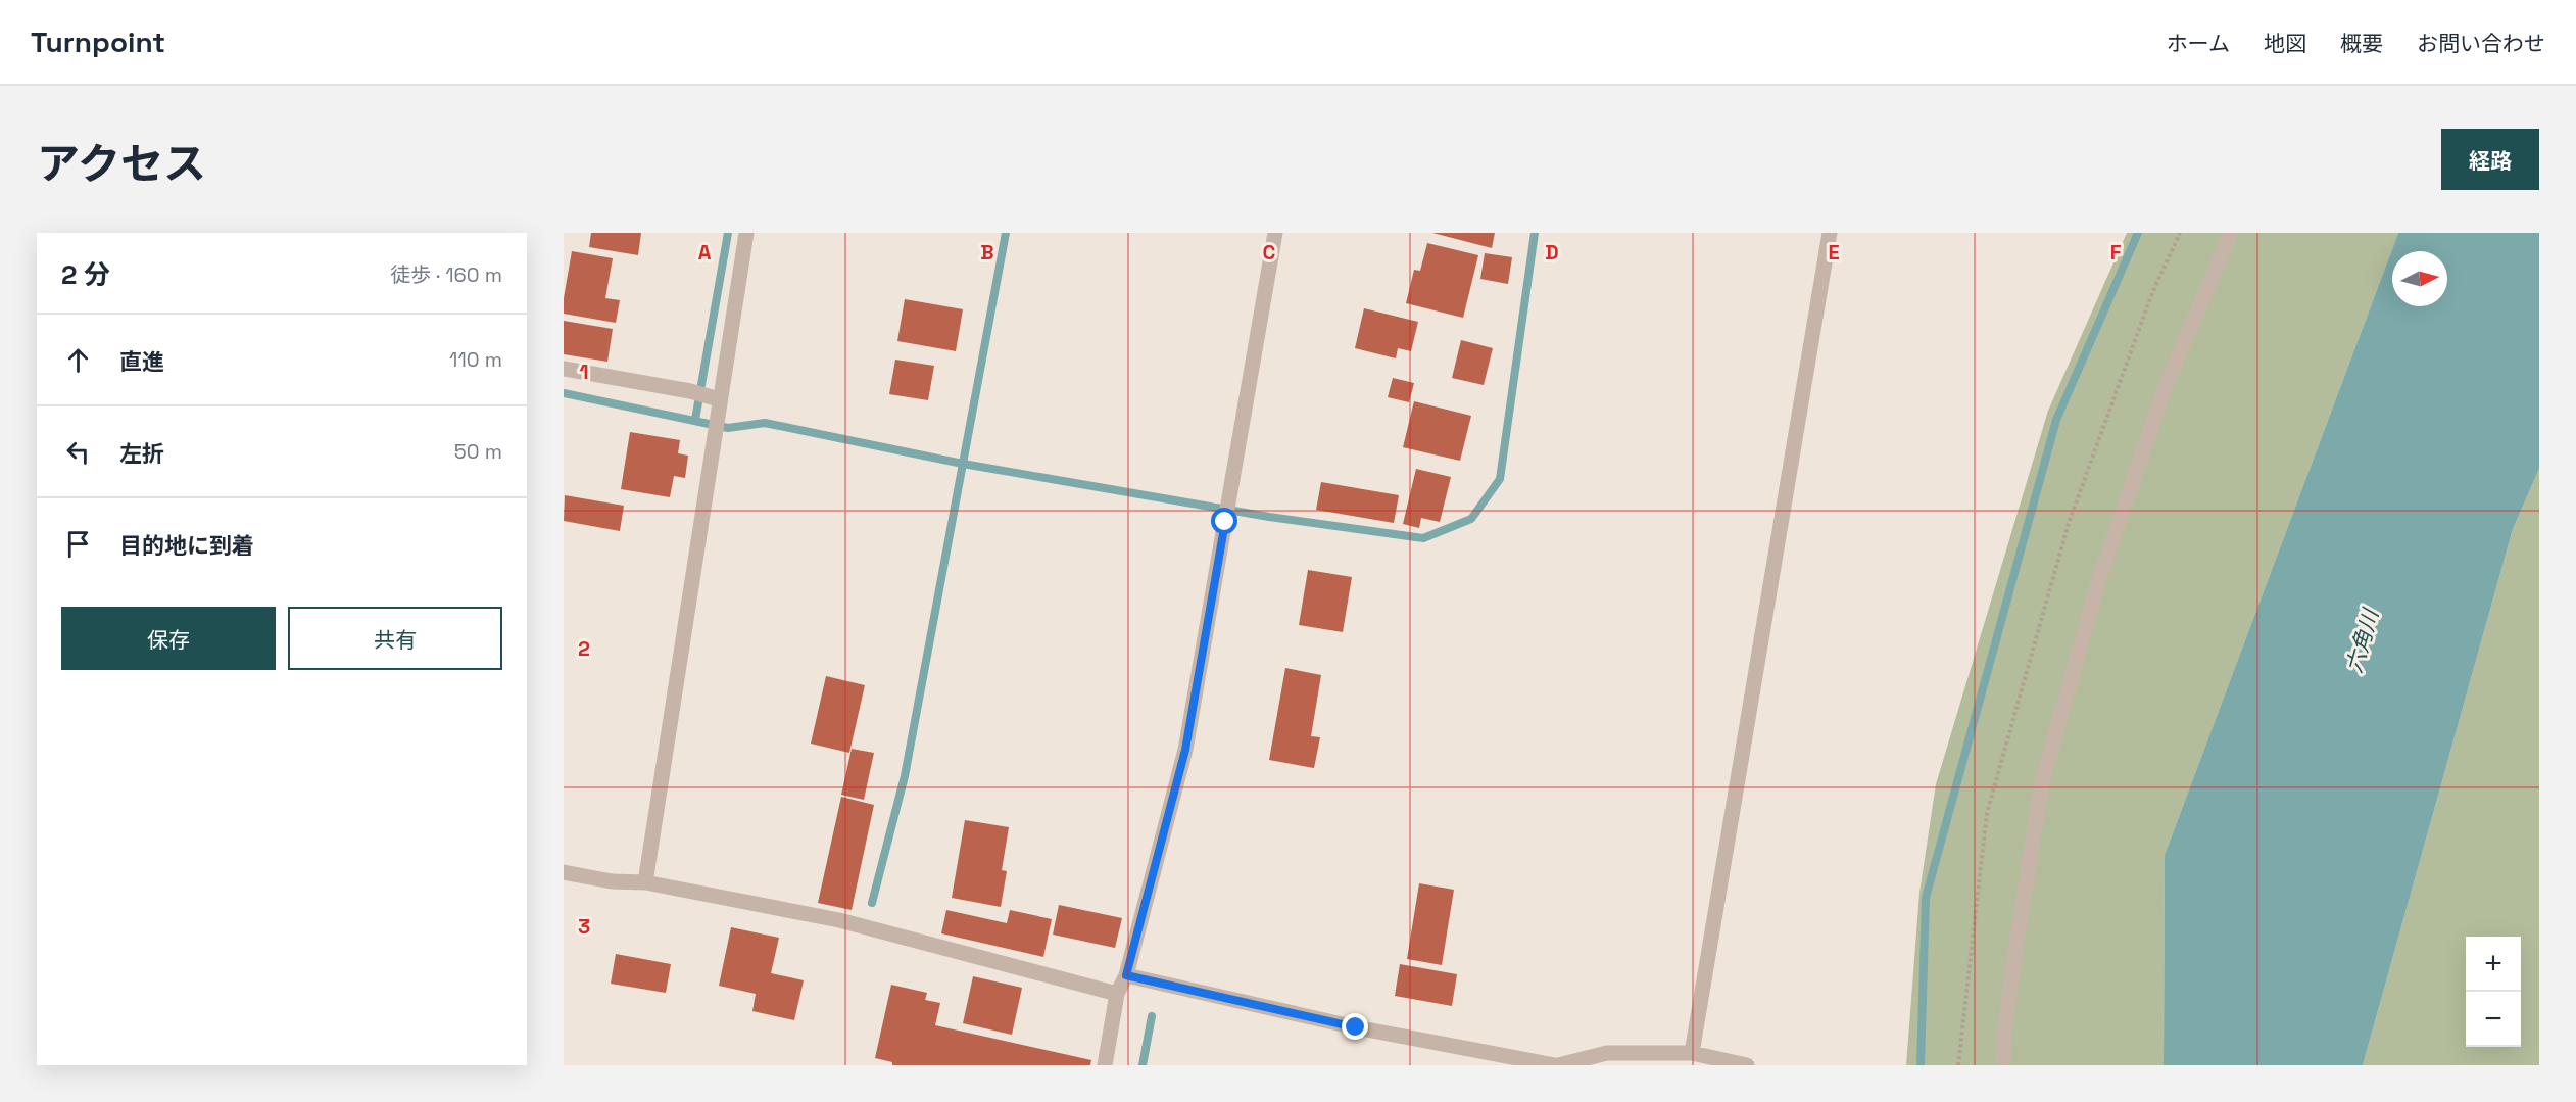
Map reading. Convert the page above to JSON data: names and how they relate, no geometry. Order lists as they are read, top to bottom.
{
  "water": ["六角川"],
  "north": "right",
  "page": {
    "header": "Turnpoint",
    "nav": [
      "ホーム",
      "地図",
      "概要",
      "お問い合わせ"
    ],
    "title": "アクセス",
    "buttons": [
      "経路",
      ["保存", "共有"]
    ],
    "heading": ["2 分", "徒歩 · 160 m"],
    "list": [
      ["直進", "110 m"],
      ["左折", "50 m"],
      "目的地に到着"
    ],
    "map_buttons": ["+", "−"]
  },
  "grid": {
    "columns": [
      "A",
      "B",
      "C",
      "D",
      "E",
      "F"
    ],
    "rows": ["1", "2", "3"]
  }
}
